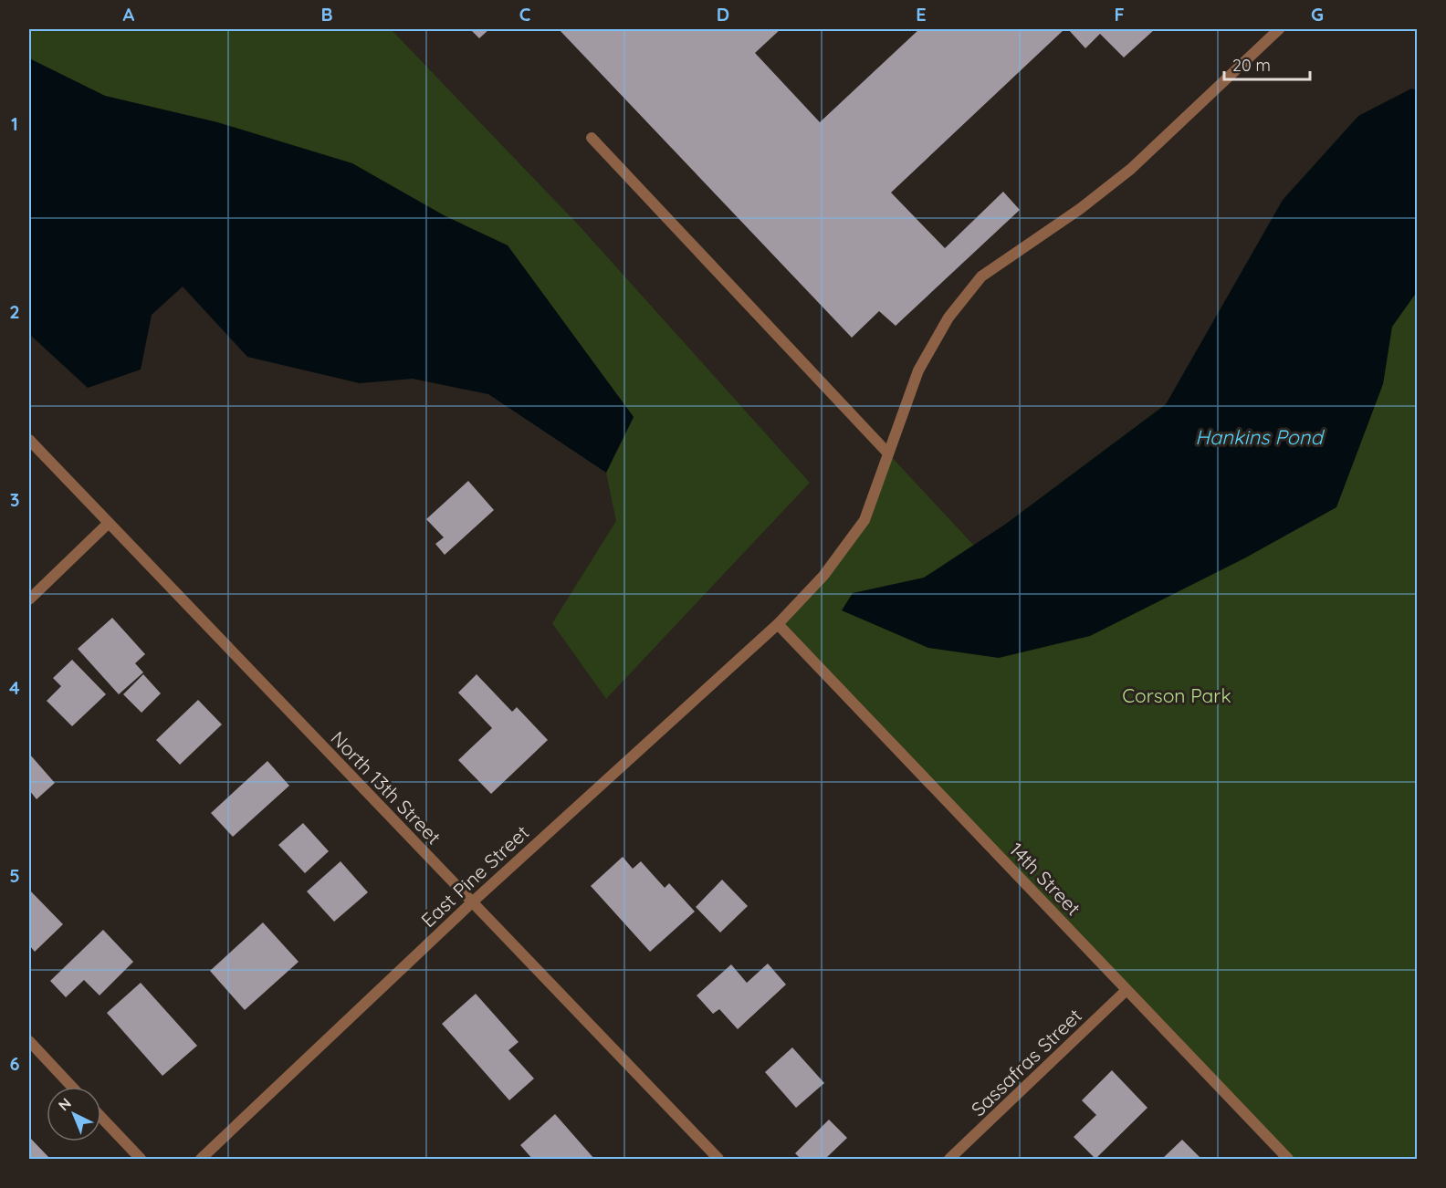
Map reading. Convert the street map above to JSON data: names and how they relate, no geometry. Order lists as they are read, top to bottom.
{
  "streets": {
    "street": [
      "North 13th Street",
      "East Pine Street",
      "14th Street",
      "Sassafras Street"
    ]
  },
  "crossings": [
    ["North 13th Street", "East Pine Street"],
    ["East Pine Street", "14th Street"],
    ["14th Street", "Sassafras Street"]
  ],
  "water": ["Hankins Pond"],
  "parks": ["Corson Park"],
  "scale_bar": "20 m",
  "north": "top left",
  "grid": {
    "columns": [
      "A",
      "B",
      "C",
      "D",
      "E",
      "F",
      "G"
    ],
    "rows": [
      "1",
      "2",
      "3",
      "4",
      "5",
      "6"
    ]
  }
}
